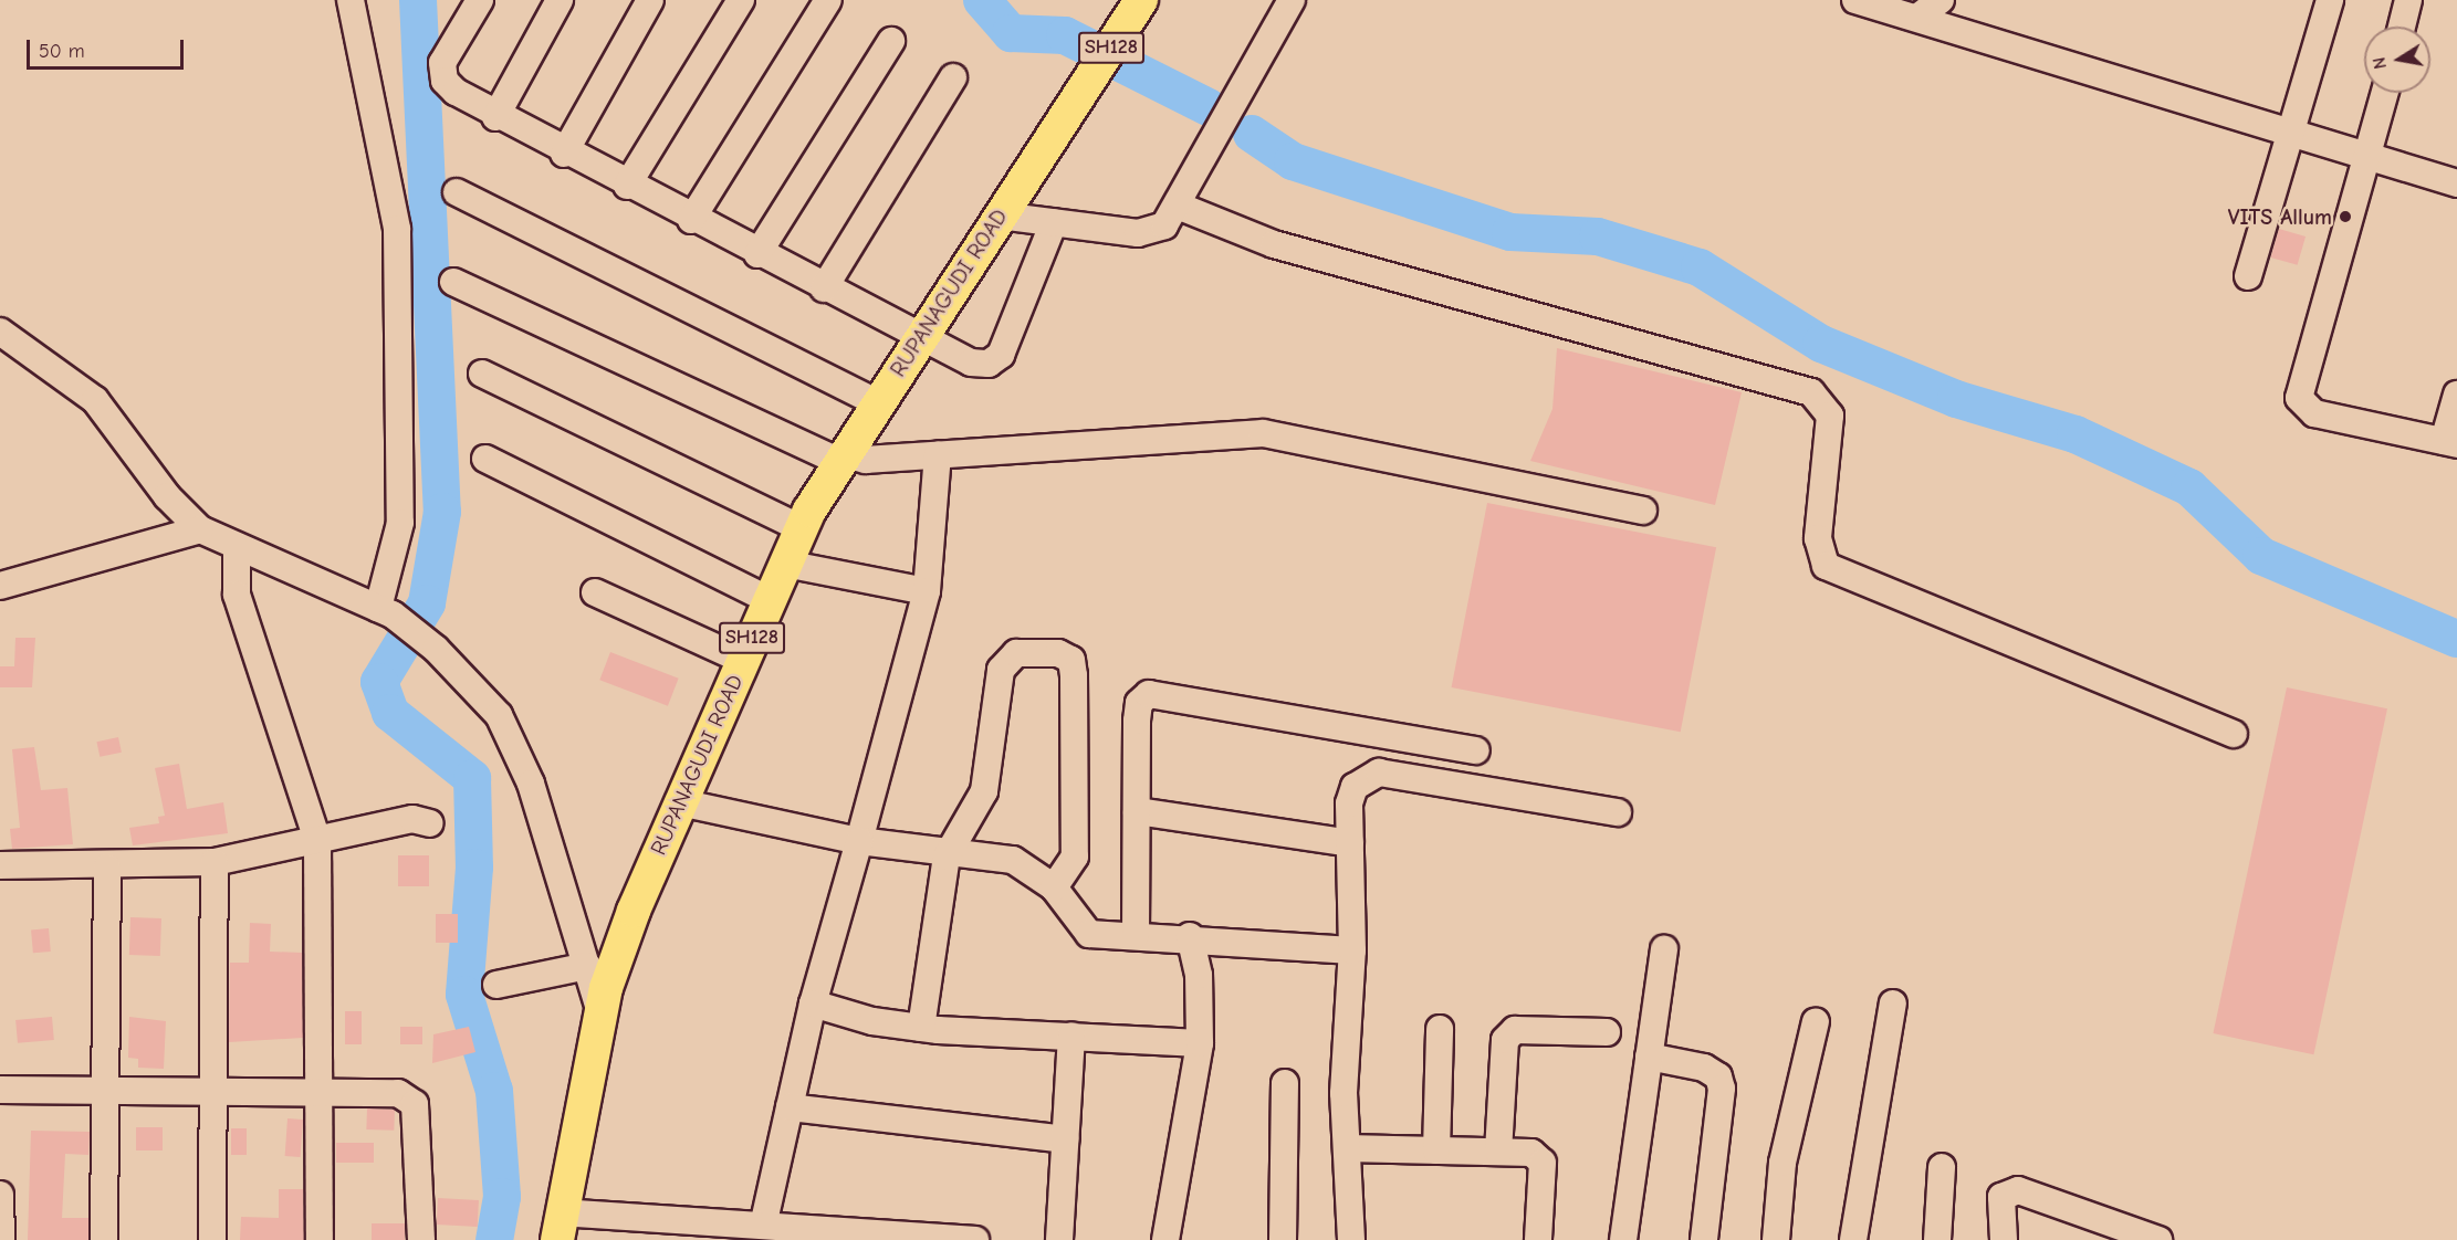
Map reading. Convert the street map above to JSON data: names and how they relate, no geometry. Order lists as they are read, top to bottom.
{
  "streets": {
    "main road": ["SH128", "RUPANAGUDI ROAD"]
  },
  "places": ["VITS Allum"],
  "scale_bar": "50 m",
  "north": "left"
}
